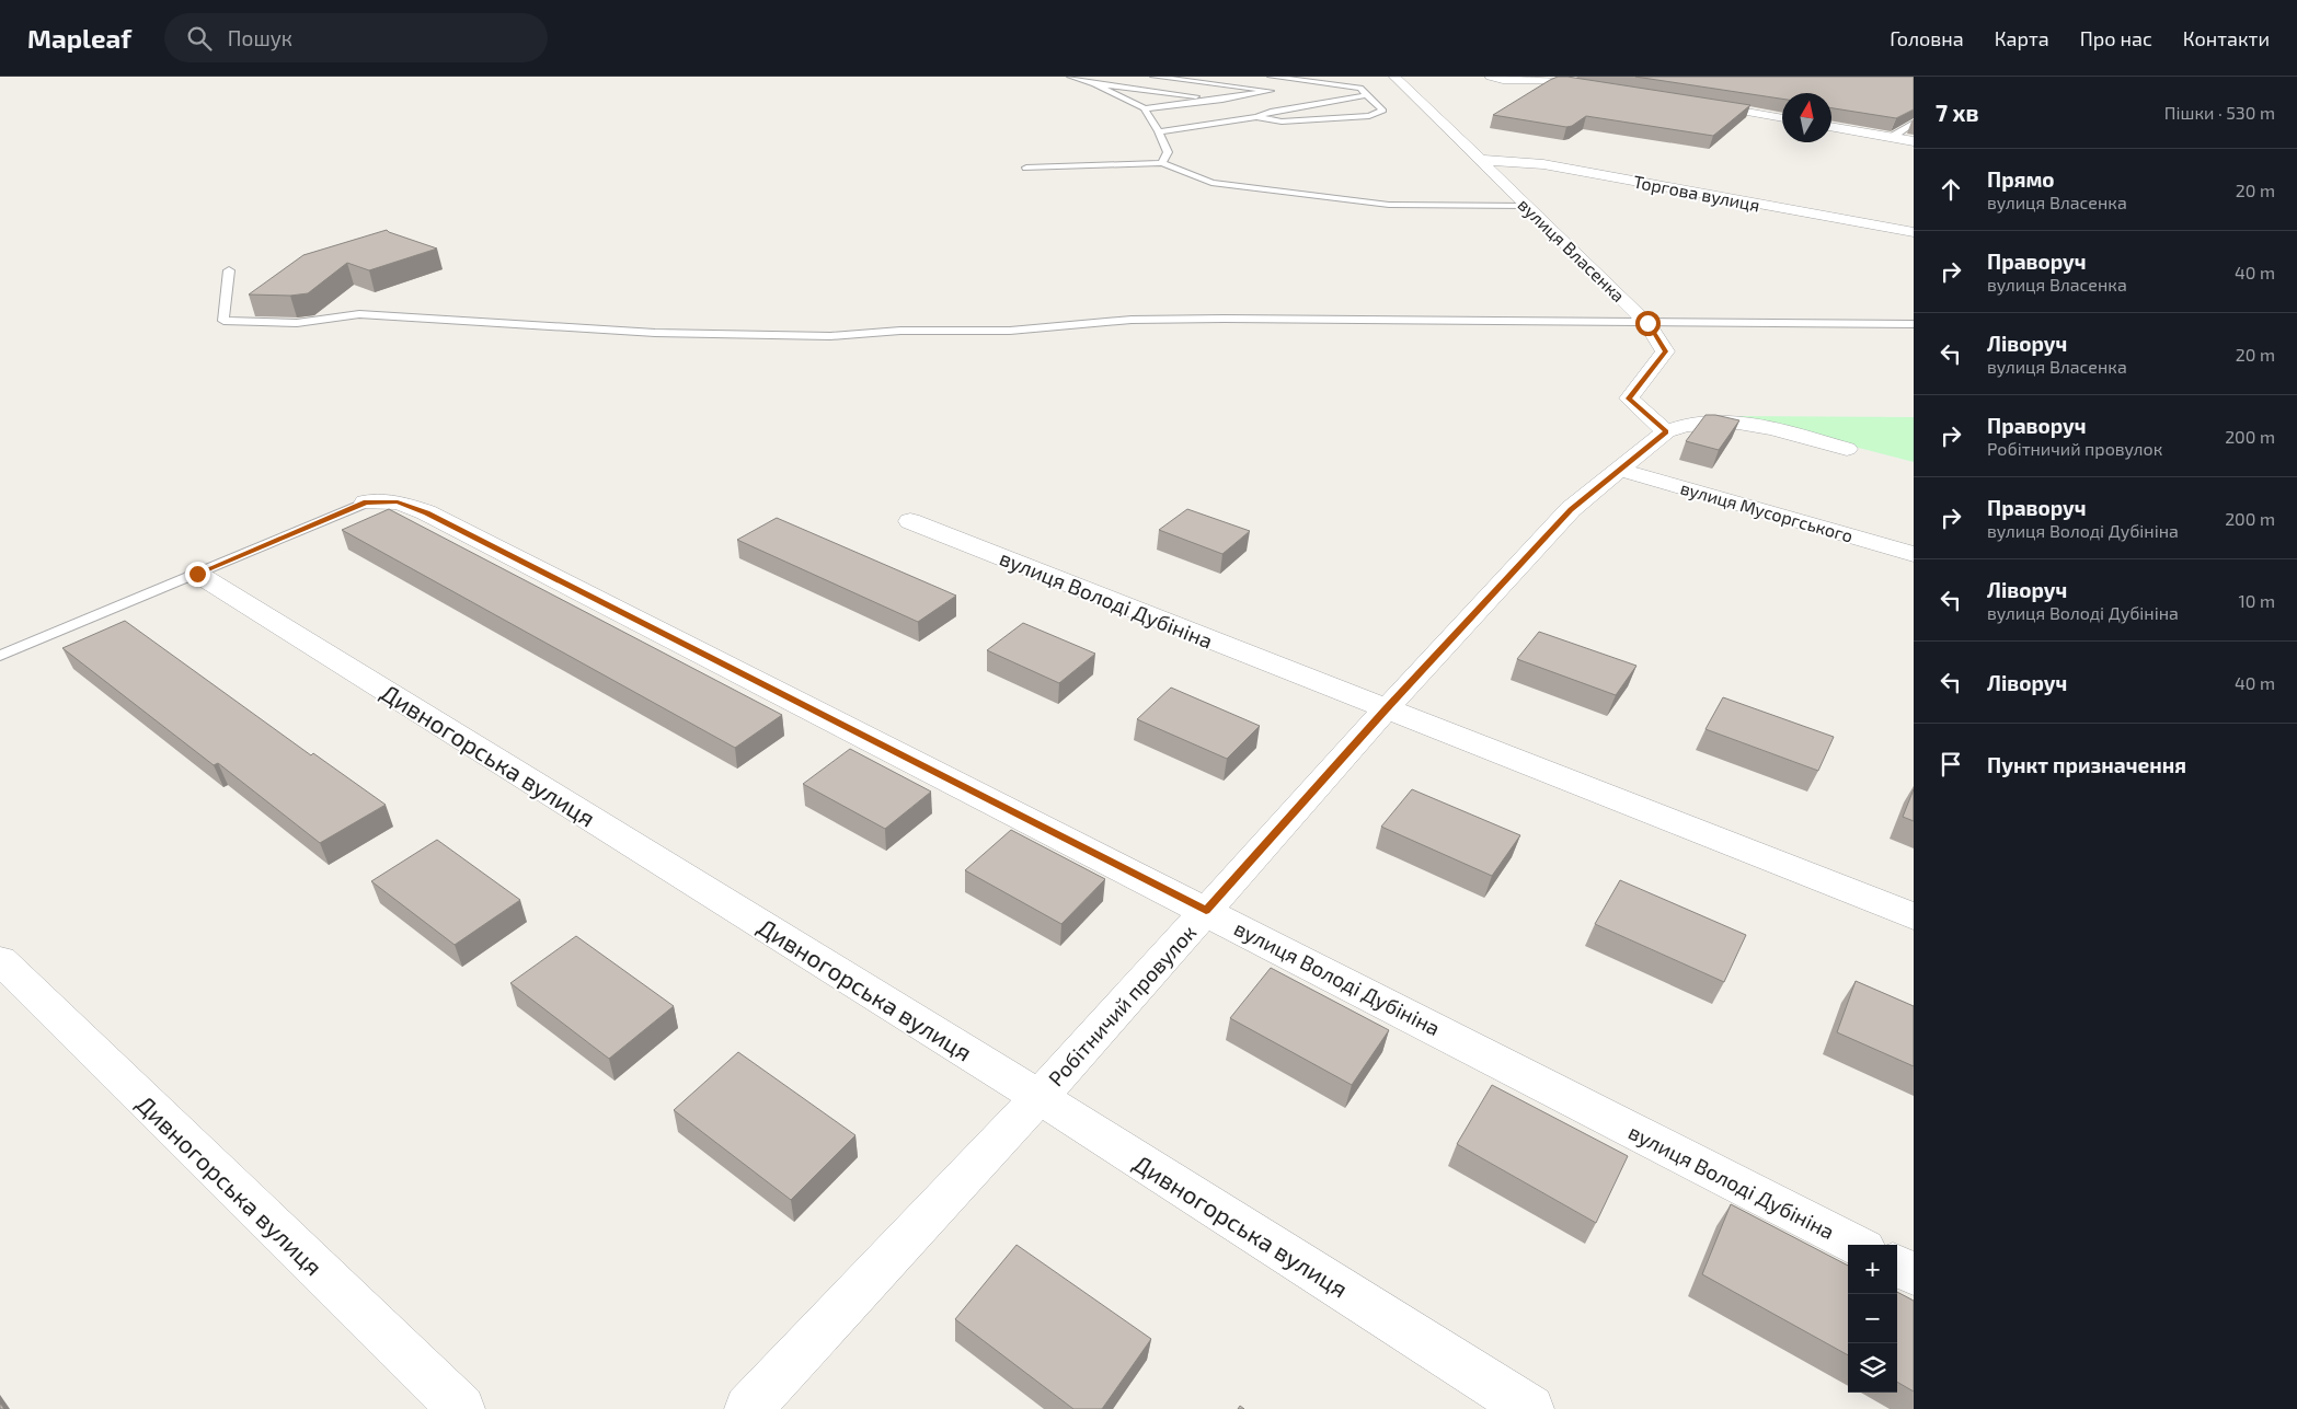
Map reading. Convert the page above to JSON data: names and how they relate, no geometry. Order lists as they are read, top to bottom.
{
  "streets": {
    "street": [
      "Торгова вулиця",
      "вулиця Власенка",
      "вулиця Мусоргського",
      "вулиця Володі Дубініна",
      "Дивногорська вулиця",
      "Робітничий провулок"
    ]
  },
  "crossings": [
    ["Торгова вулиця", "вулиця Власенка"],
    ["вулиця Власенка", "Робітничий провулок"],
    ["вулиця Мусоргського", "Робітничий провулок"],
    ["вулиця Володі Дубініна", "Робітничий провулок"],
    ["Дивногорська вулиця", "Робітничий провулок"]
  ],
  "north": "top",
  "page": {
    "header": "Mapleaf",
    "search": "Пошук",
    "nav": [
      "Головна",
      "Карта",
      "Про нас",
      "Контакти"
    ],
    "heading": ["7 хв", "Пішки · 530 m"],
    "list": [
      ["Прямо", "вулиця Власенка", "20 m"],
      ["Праворуч", "вулиця Власенка", "40 m"],
      ["Ліворуч", "вулиця Власенка", "20 m"],
      ["Праворуч", "Робітничий провулок", "200 m"],
      ["Праворуч", "вулиця Володі Дубініна", "200 m"],
      ["Ліворуч", "вулиця Володі Дубініна", "10 m"],
      ["Ліворуч", "40 m"],
      "Пункт призначення"
    ],
    "map_buttons": ["+", "−"]
  }
}
